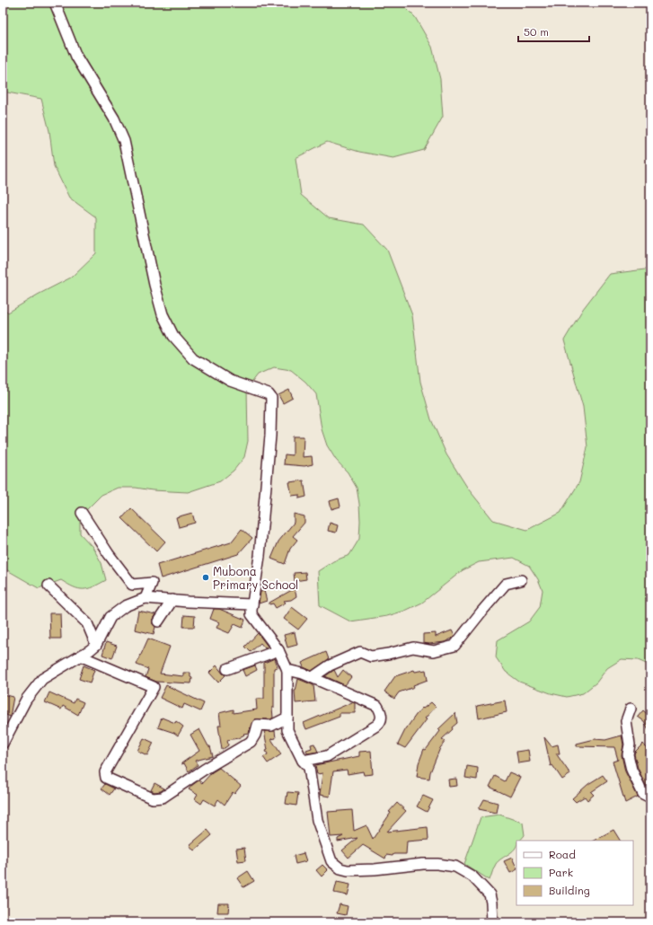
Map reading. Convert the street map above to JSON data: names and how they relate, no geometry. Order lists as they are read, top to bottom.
{
  "places": ["Mubona Primary School"],
  "legend": ["Road", "Park", "Building"],
  "scale_bar": "50 m"
}
